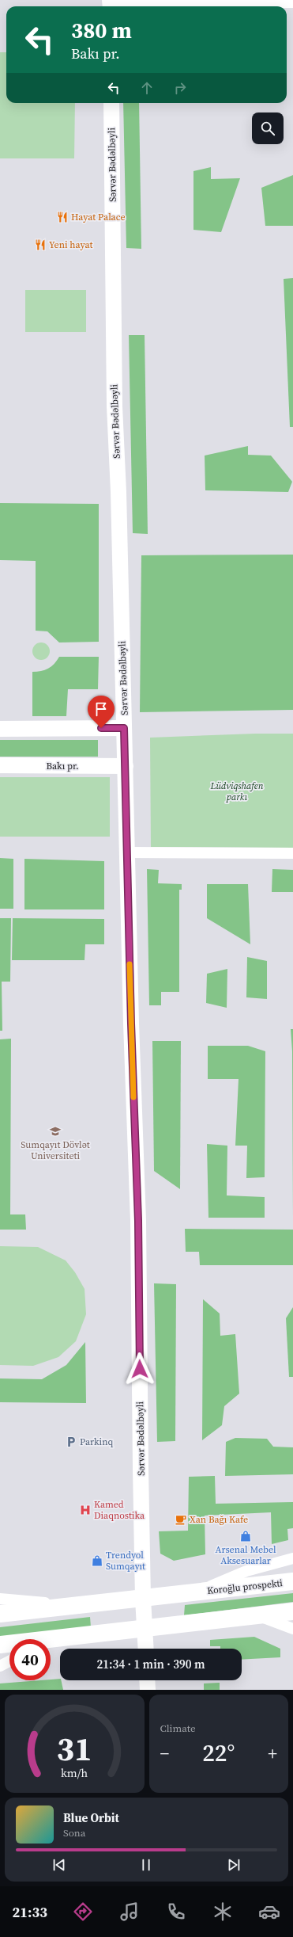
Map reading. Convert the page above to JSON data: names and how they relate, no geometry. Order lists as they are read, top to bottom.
{
  "streets": {
    "main road": ["Koroğlu prospekti"],
    "street": ["Sərvər Bədəlbəyli", "Bakı pr."]
  },
  "crossings": [
    ["Sərvər Bədəlbəyli", "Bakı pr."],
    ["Sərvər Bədəlbəyli", "Koroğlu prospekti"]
  ],
  "parks": ["Lüdviqshafen parkı"],
  "places": {
    "restaurant": ["Hayat Palace", "Yeni hayat"],
    "school or university": ["Sumqayıt Dövlət Universiteti"],
    "parking": ["Parkinq"],
    "hospital": ["Kamed Diaqnostika"],
    "cafe": ["Xan Bağı Kafe"],
    "shop": ["Arsenal Mebel Aksesuarlar", "Trendyol Sumqayıt"]
  },
  "page": {
    "turn": ["380 m", "Bakı pr."],
    "limit": "40",
    "trip": "21:34 · 1 min · 390 m",
    "tile": "Climate",
    "heat": ["−", "22°", "+"],
    "song": ["Blue Orbit", "Sona"],
    "tabs": "21:33",
    "gauge": ["31", "km/h"]
  }
}
